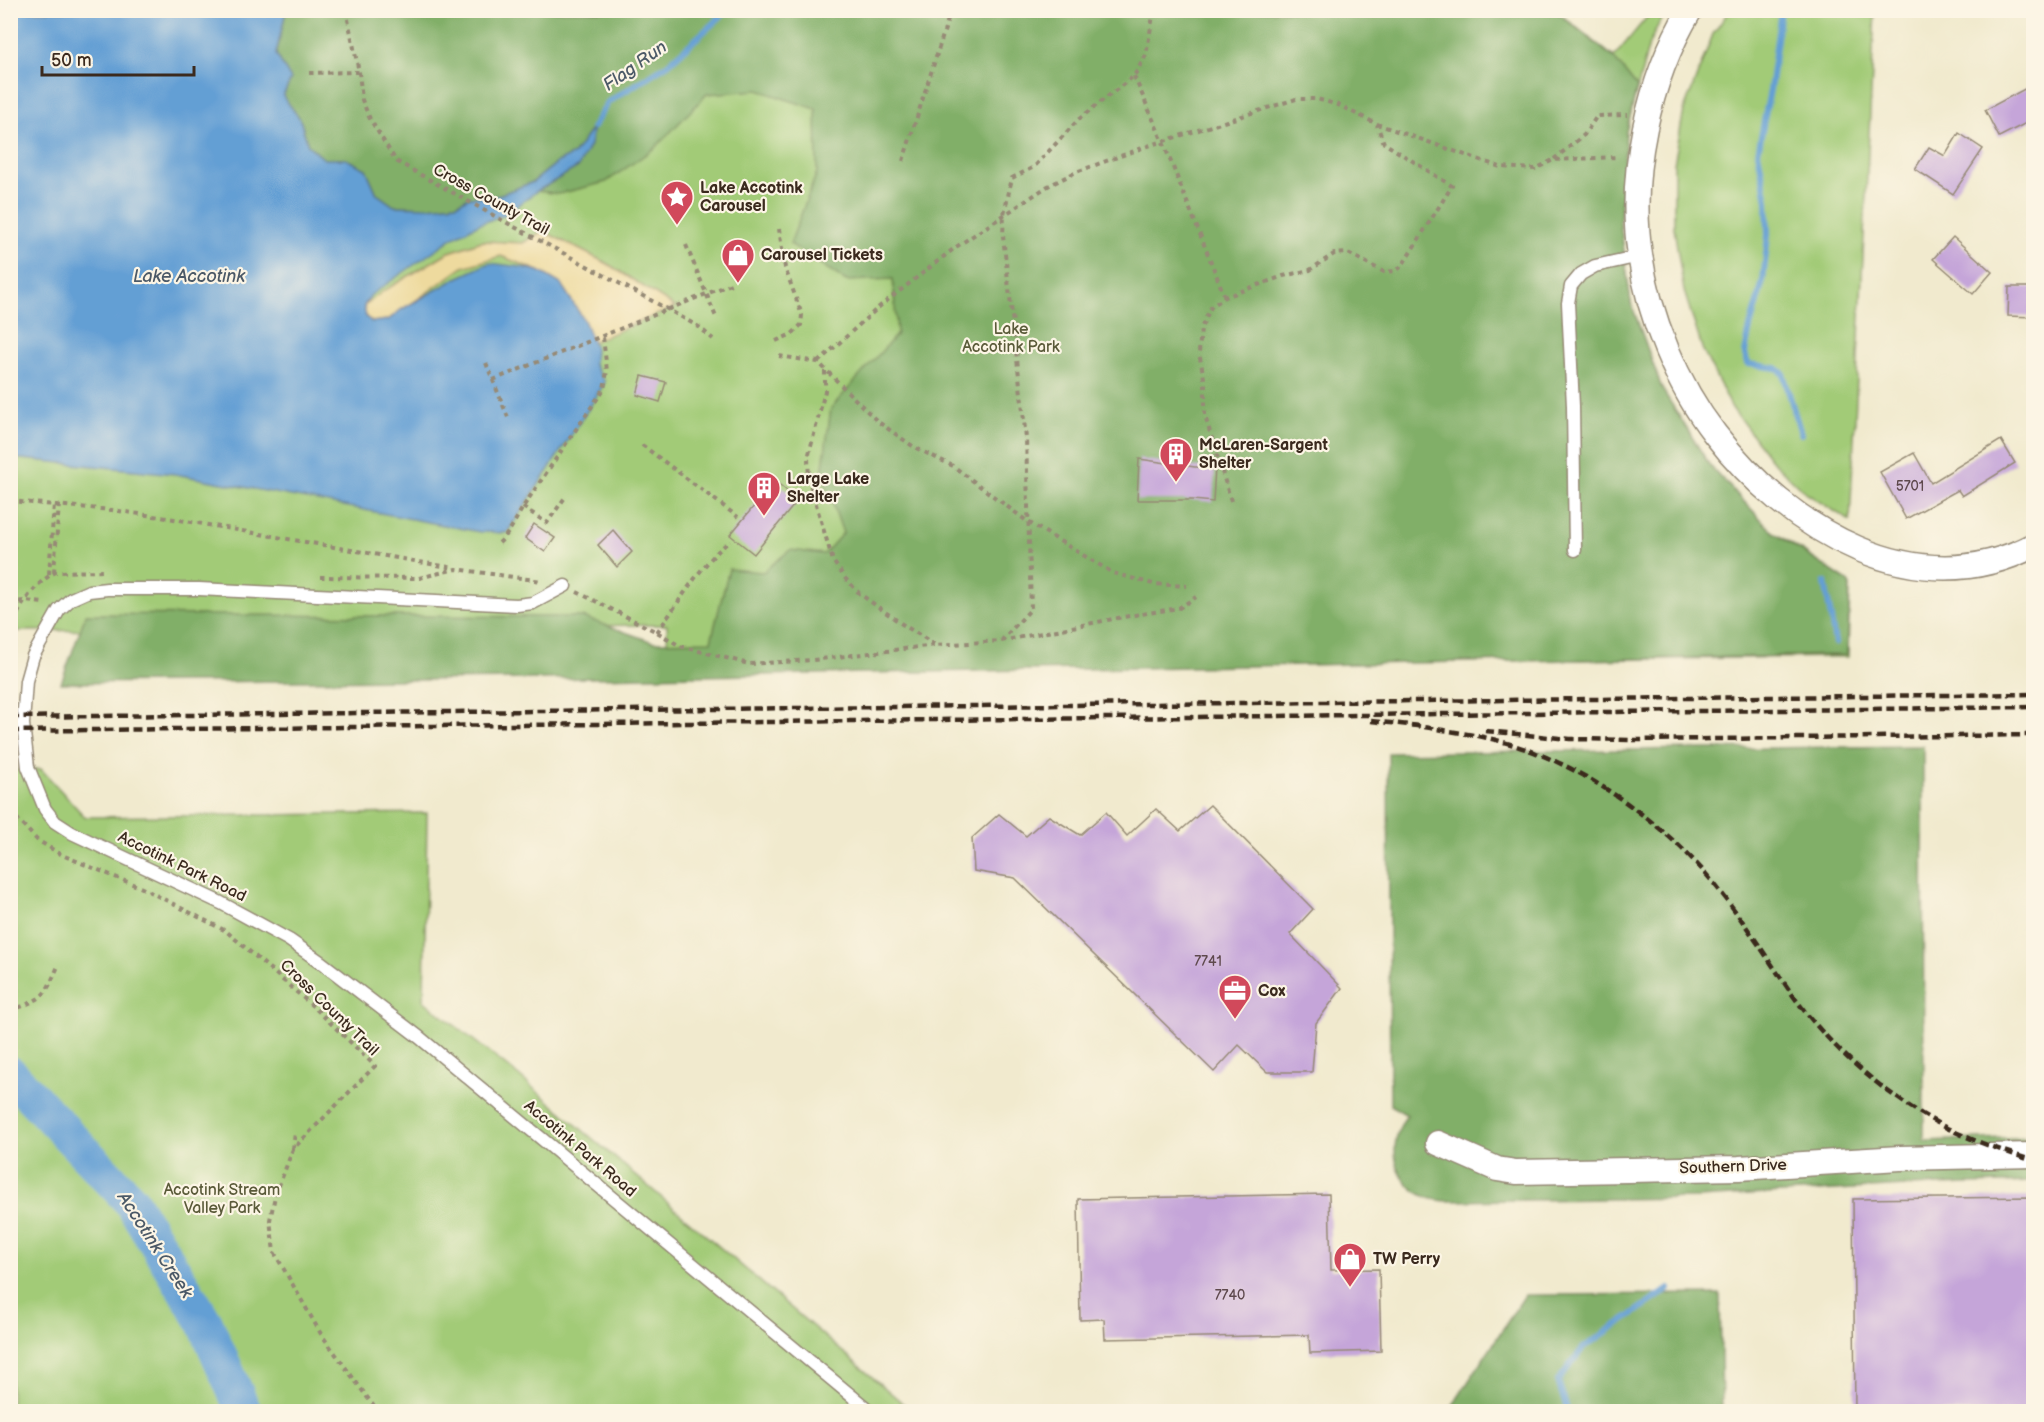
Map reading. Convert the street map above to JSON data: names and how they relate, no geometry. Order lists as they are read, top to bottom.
{
  "streets": {
    "street": ["Southern Drive"],
    "lane": ["Accotink Park Road"],
    "path": ["Cross County Trail"]
  },
  "water": ["Flag Run", "Lake Accotink", "Accotink Creek"],
  "parks": ["Lake Accotink Park", "Accotink Stream Valley Park"],
  "places": {
    "place": ["Lake Accotink Carousel"],
    "shop": ["Carousel Tickets", "TW Perry"],
    "building": ["McLaren-Sargent Shelter", "Large Lake Shelter"],
    "office": ["Cox"]
  },
  "house_numbers": ["5701", "7741", "7740"],
  "scale_bar": "50 m"
}
